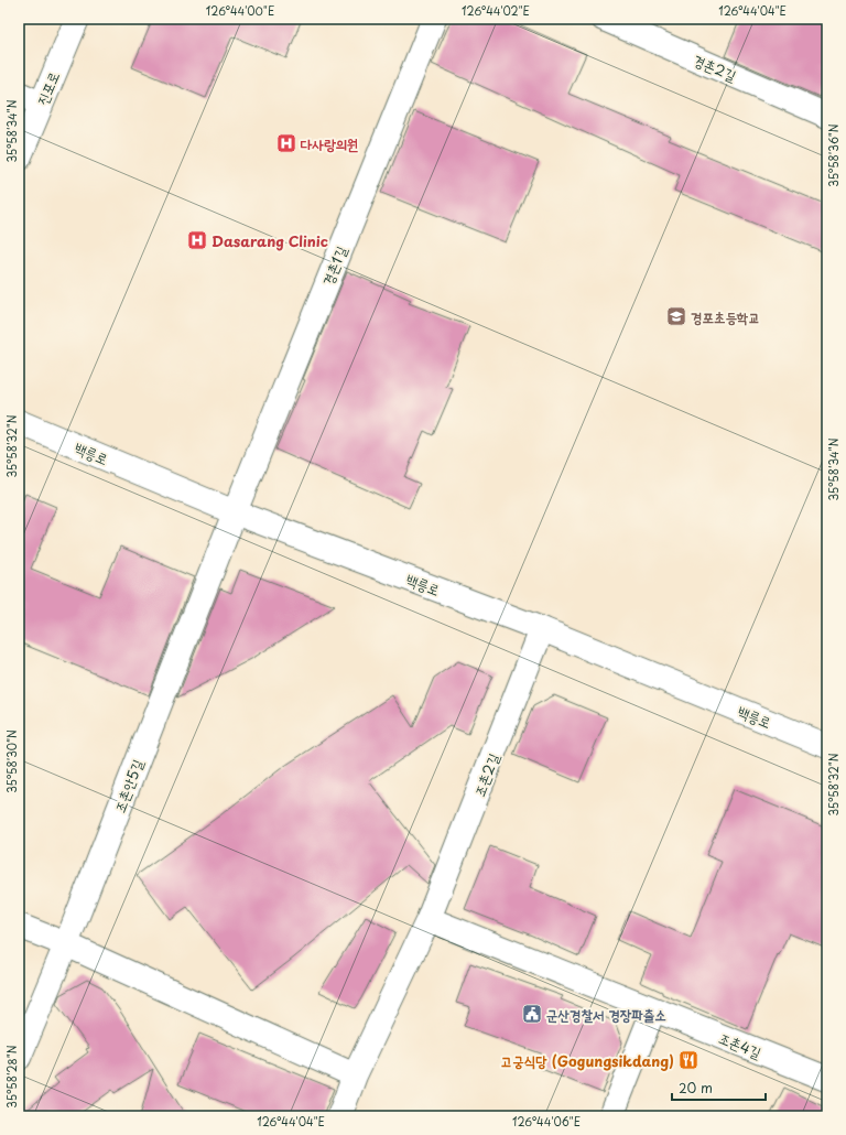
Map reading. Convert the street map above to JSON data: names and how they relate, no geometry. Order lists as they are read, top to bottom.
{
  "streets": {
    "street": [
      "경촌2길",
      "진포로",
      "경촌1길",
      "백릉로",
      "조촌2길",
      "조촌안5길",
      "조촌4길"
    ]
  },
  "crossings": [
    ["경촌1길", "백릉로"],
    ["경촌1길", "조촌안5길"],
    ["백릉로", "조촌2길"],
    ["백릉로", "조촌안5길"]
  ],
  "places": {
    "hospital": ["다사랑의원", "Dasarang Clinic"],
    "school or university": ["경포초등학교"],
    "public building": ["군산경찰서 경장파출소"],
    "restaurant": ["고궁식당 (Gogungsikdang)"]
  },
  "scale_bar": "20 m",
  "coordinates": [
    "126°44'00\"E",
    "126°44'02\"E",
    "126°44'04\"E",
    "35°58'34\"N",
    "35°58'36\"N",
    "35°58'32\"N",
    "35°58'30\"N",
    "35°58'28\"N",
    "126°44'06\"E"
  ]
}
